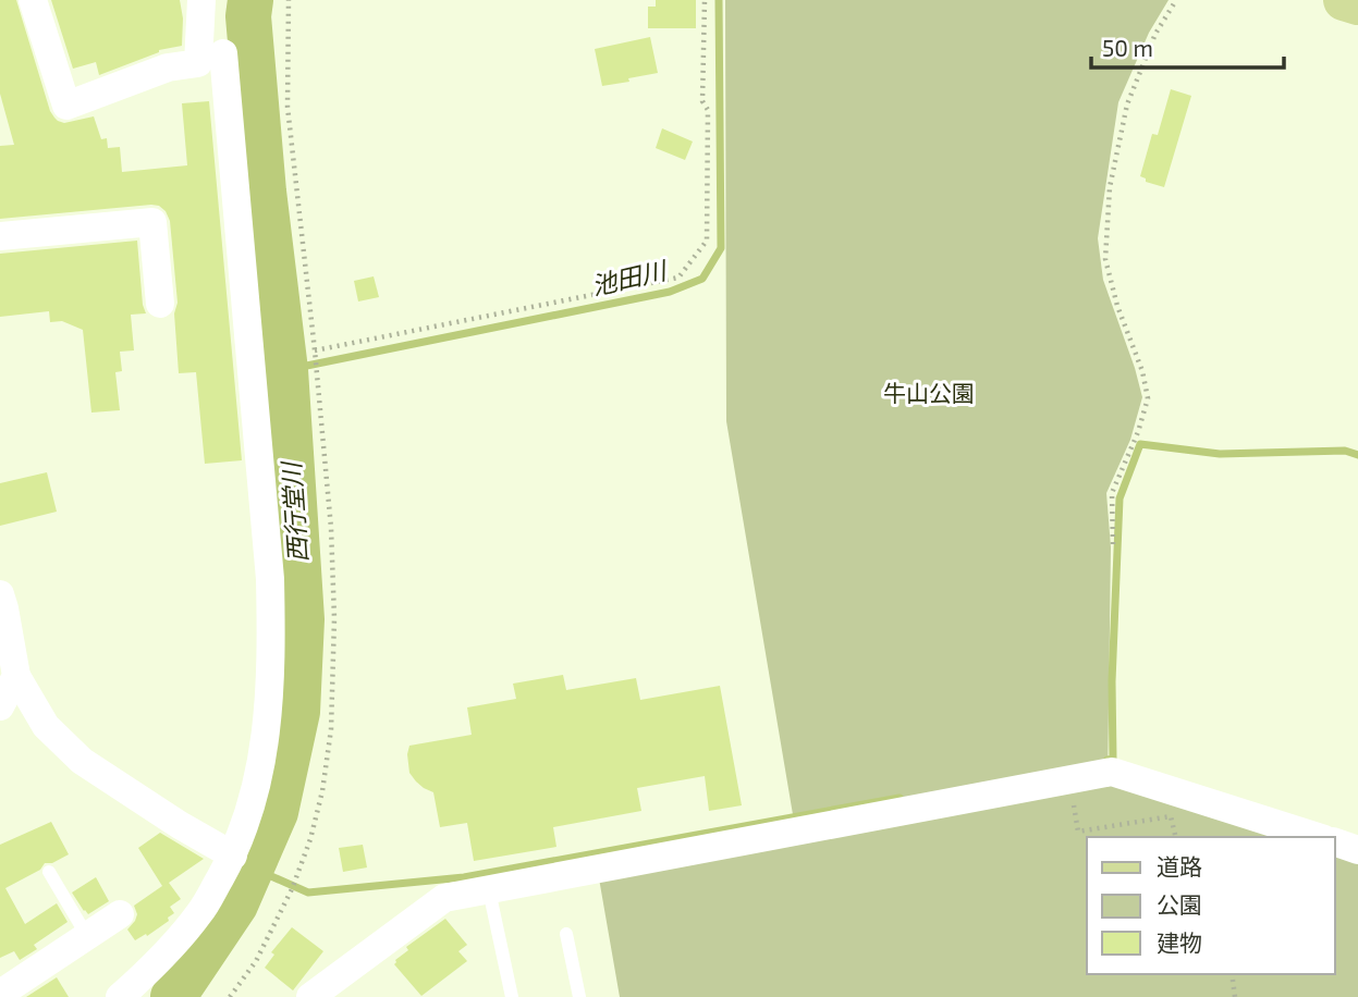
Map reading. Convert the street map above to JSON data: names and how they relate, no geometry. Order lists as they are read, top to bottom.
{
  "water": ["池田川", "西行堂川"],
  "parks": ["牛山公園"],
  "legend": ["道路", "公園", "建物"],
  "scale_bar": "50 m"
}
